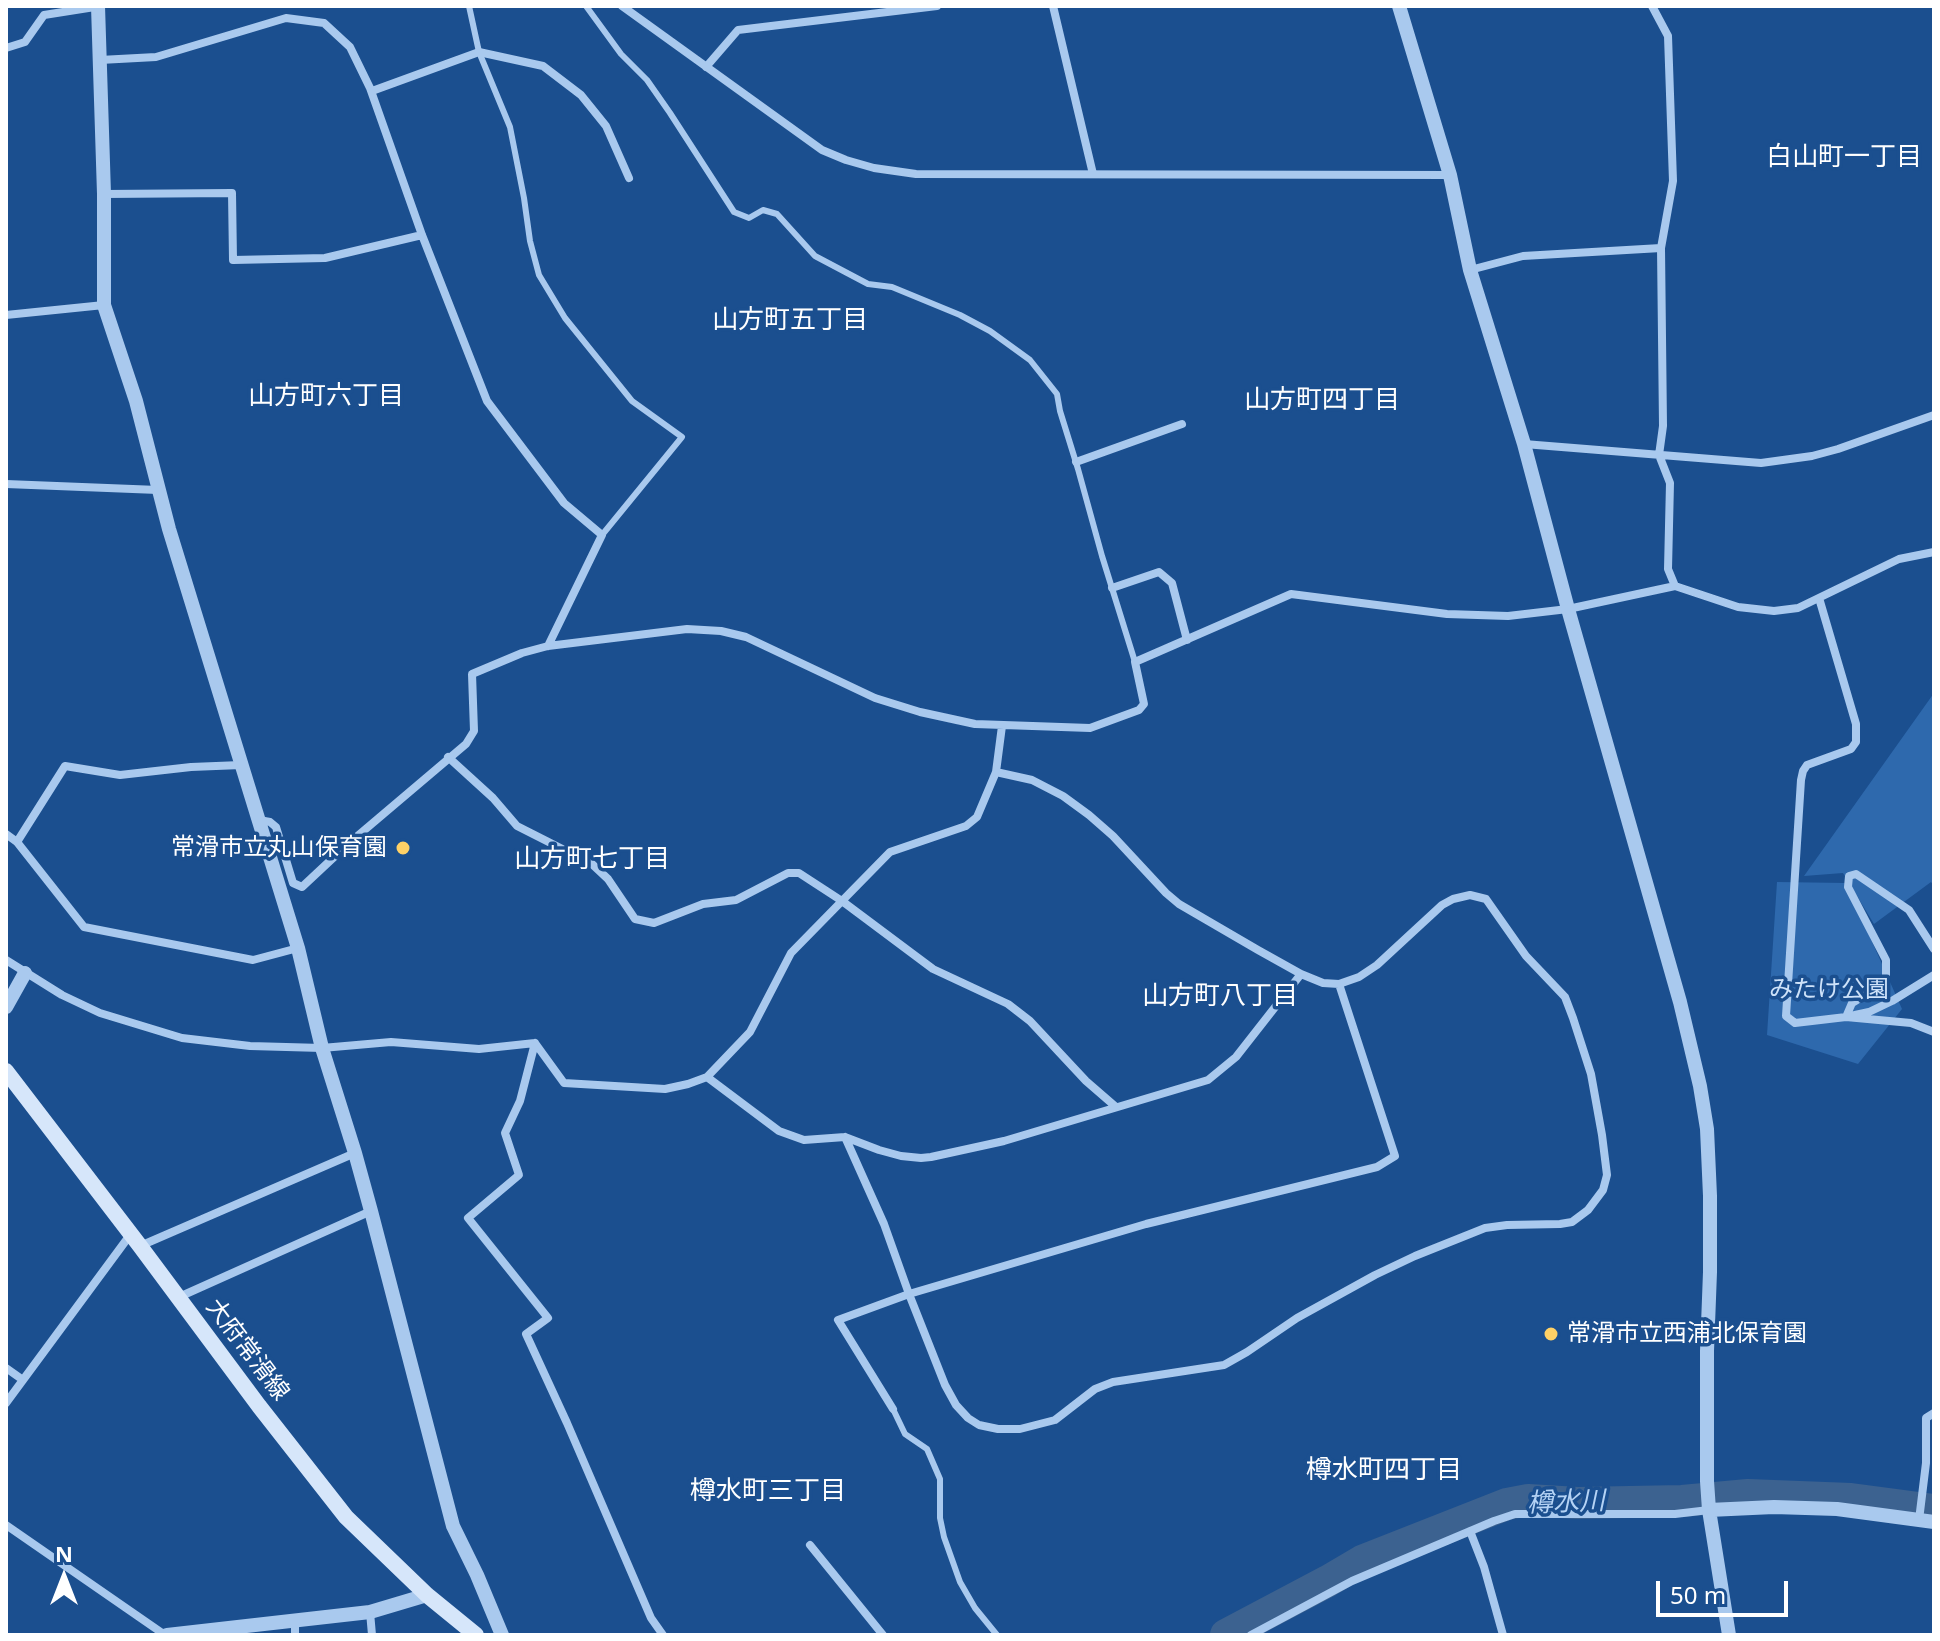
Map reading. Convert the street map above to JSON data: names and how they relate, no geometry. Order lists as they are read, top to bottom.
{
  "streets": {
    "main road": ["大府常滑線"]
  },
  "districts": [
    "白山町一丁目",
    "山方町五丁目",
    "山方町六丁目",
    "山方町四丁目",
    "山方町七丁目",
    "山方町八丁目",
    "樽水町四丁目",
    "樽水町三丁目"
  ],
  "water": ["樽水川"],
  "parks": ["みたけ公園"],
  "places": ["常滑市立丸山保育園", "常滑市立西浦北保育園"],
  "scale_bar": "50 m",
  "north": "top"
}
